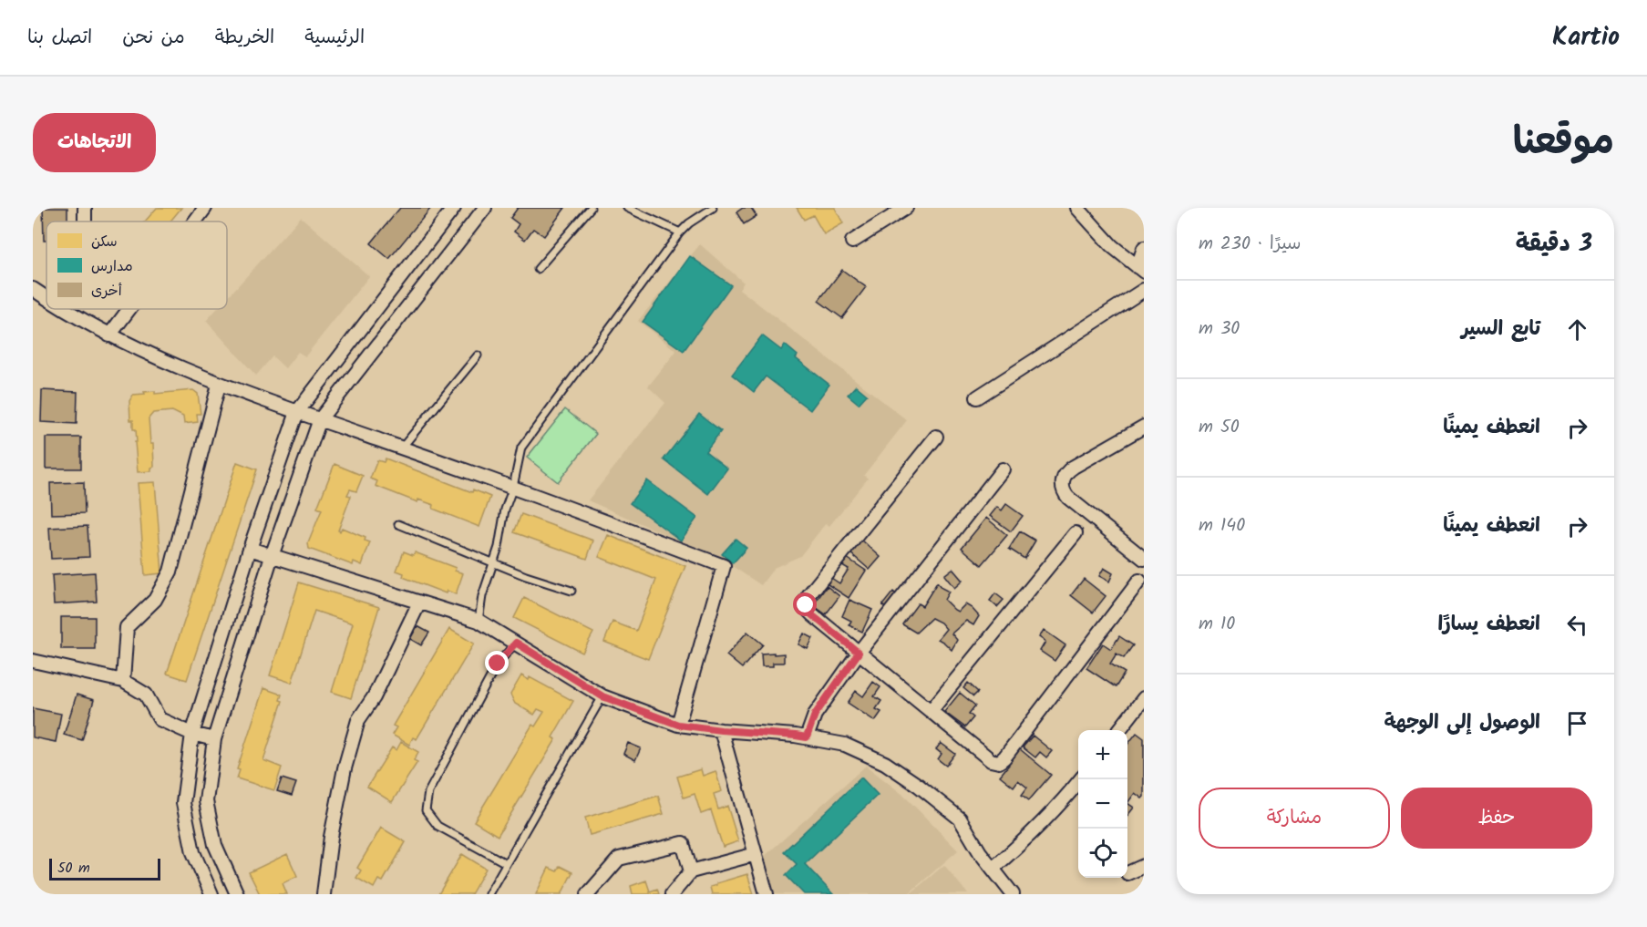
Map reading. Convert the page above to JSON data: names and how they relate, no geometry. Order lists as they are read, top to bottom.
{
  "legend": ["سكن", "مدارس", "أخرى"],
  "scale_bar": "50 m",
  "page": {
    "header": "Kartio",
    "nav": [
      "الرئيسية",
      "الخريطة",
      "من نحن",
      "اتصل بنا"
    ],
    "title": "موقعنا",
    "buttons": [
      "الاتجاهات",
      ["حفظ", "مشاركة"]
    ],
    "heading": ["3 دقيقة", "سيرًا · 230 m"],
    "list": [
      ["تابع السير", "30 m"],
      ["انعطف يمينًا", "50 m"],
      ["انعطف يمينًا", "140 m"],
      ["انعطف يسارًا", "10 m"],
      "الوصول إلى الوجهة"
    ],
    "map_buttons": ["+", "−"],
    "scale": "50 m"
  }
}
